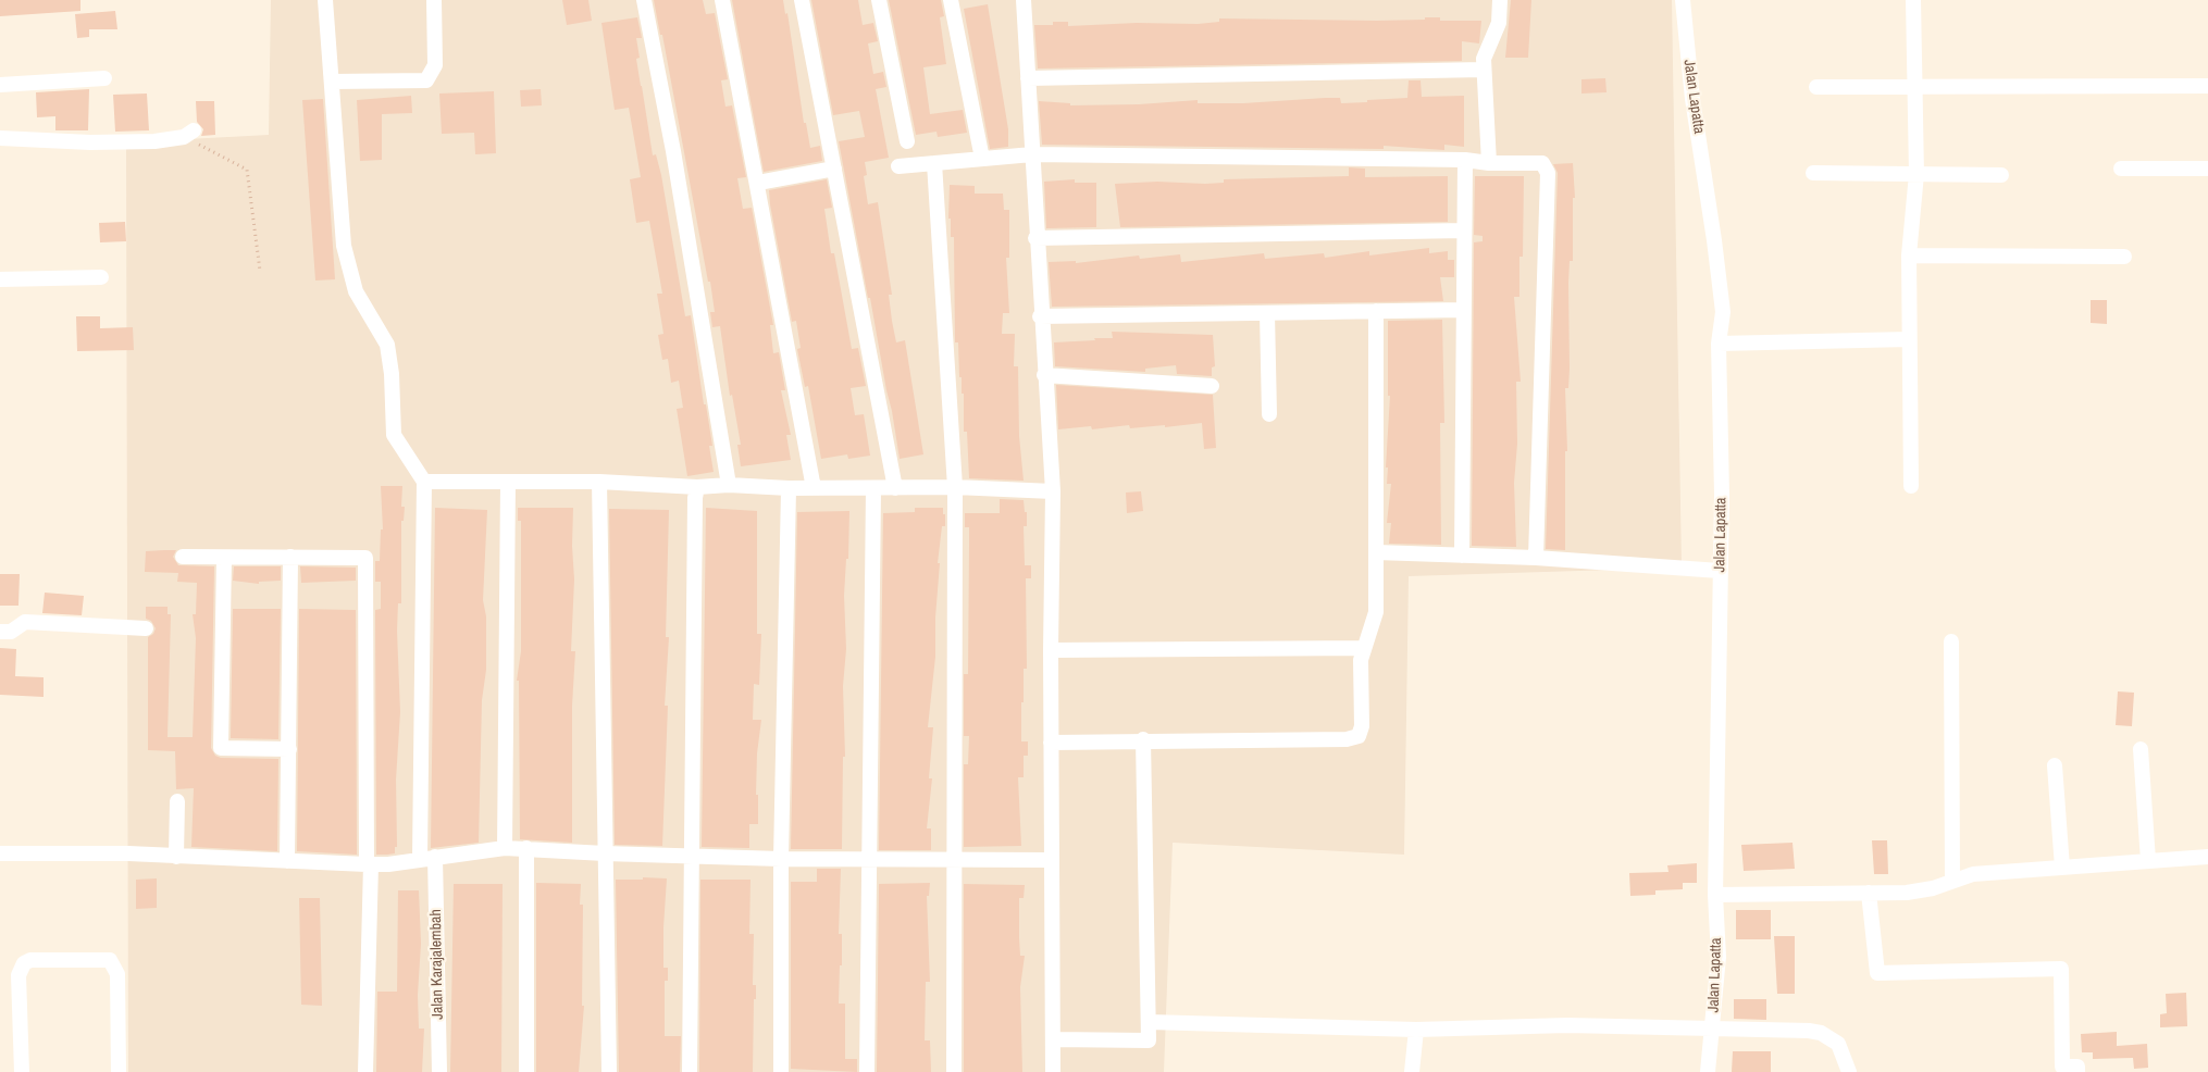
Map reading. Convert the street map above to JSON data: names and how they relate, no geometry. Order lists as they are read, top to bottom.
{
  "streets": {
    "street": ["Jalan Lapatta", "Jalan Karajalembah"]
  }
}
